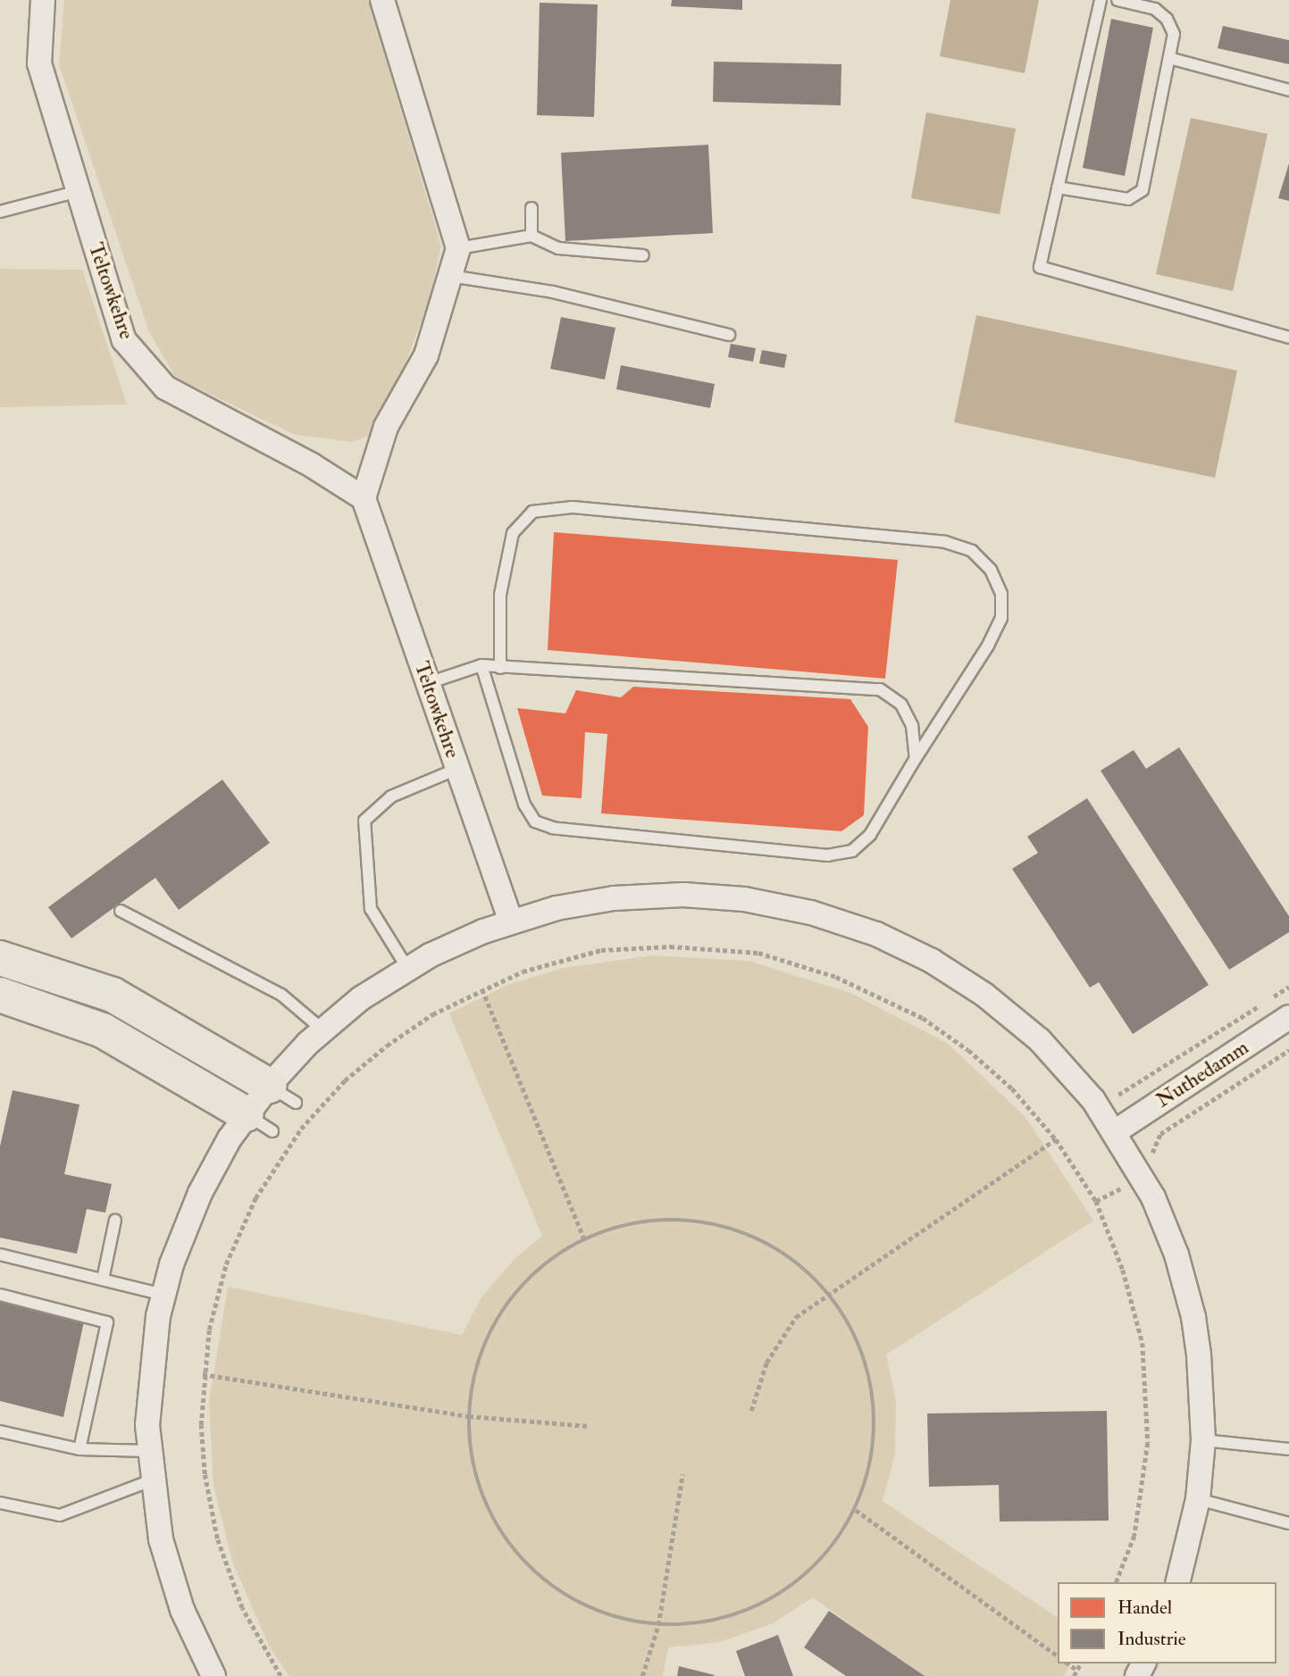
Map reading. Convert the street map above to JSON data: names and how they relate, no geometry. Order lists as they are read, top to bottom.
{
  "streets": {
    "street": ["Teltowkehre", "Nuthedamm"]
  },
  "legend": ["Handel", "Industrie"]
}
